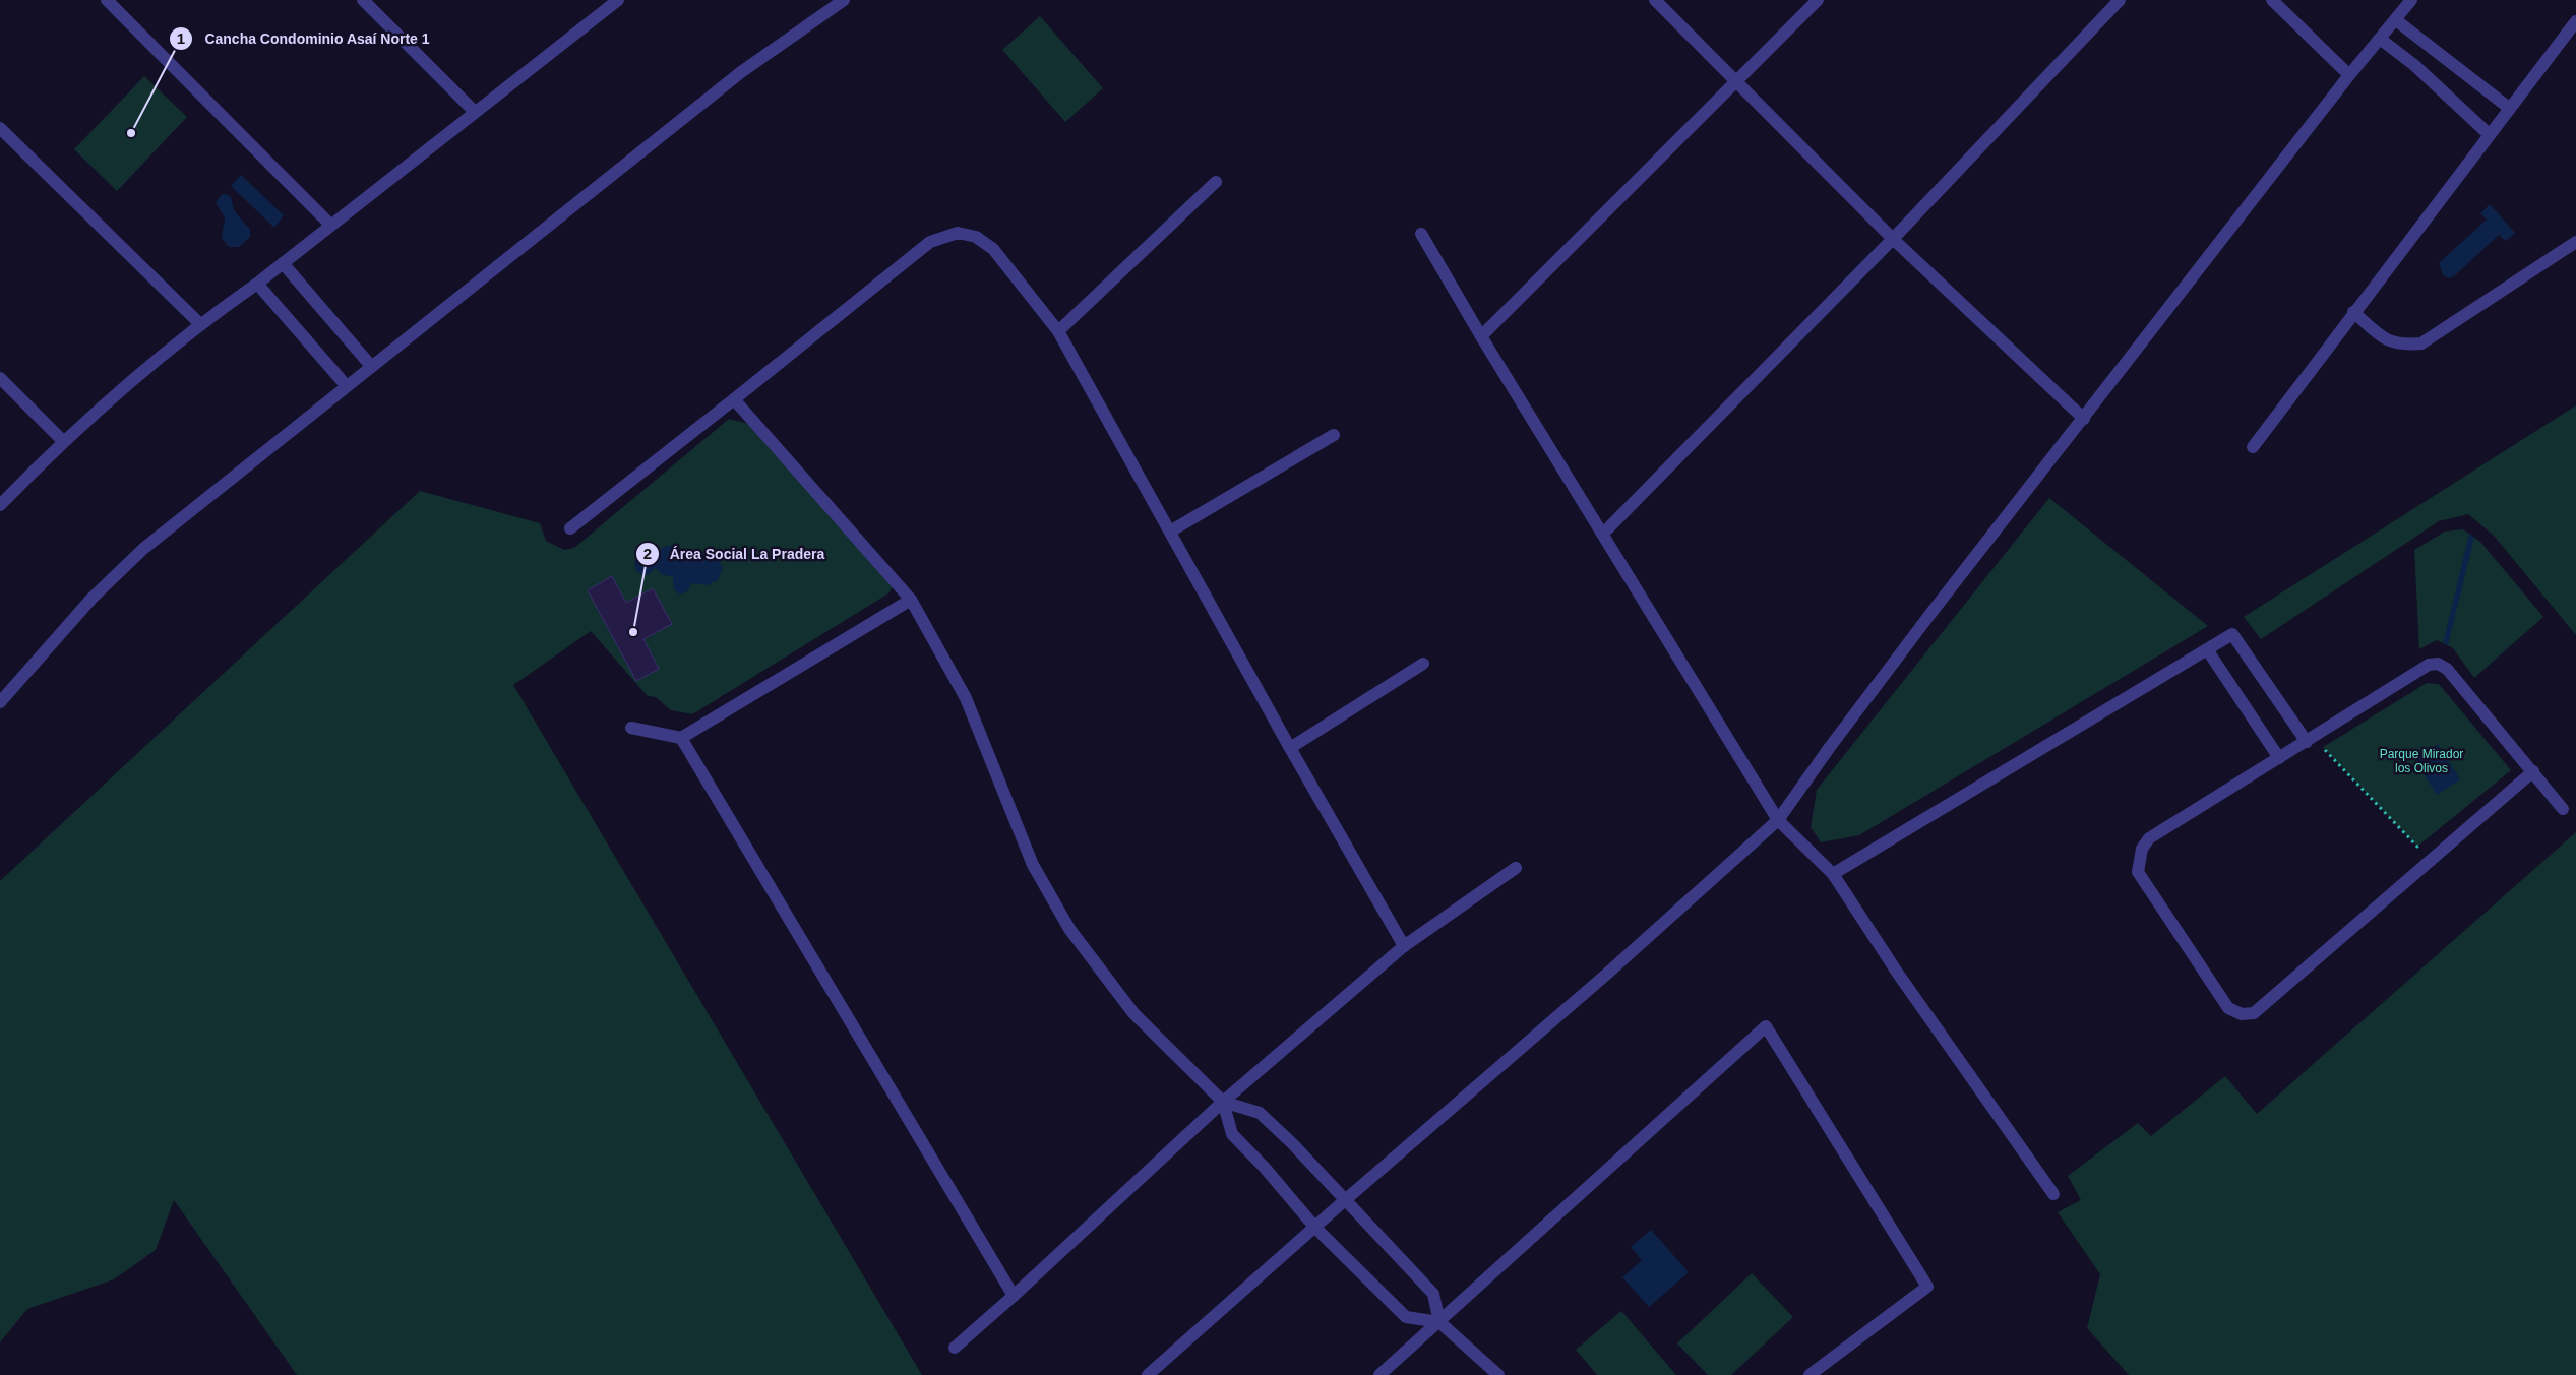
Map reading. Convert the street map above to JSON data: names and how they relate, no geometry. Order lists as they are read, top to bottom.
{
  "parks": ["Parque Mirador los Olivos"],
  "places": ["Cancha Condominio Asaí Norte 1", "Área Social La Pradera"]
}
